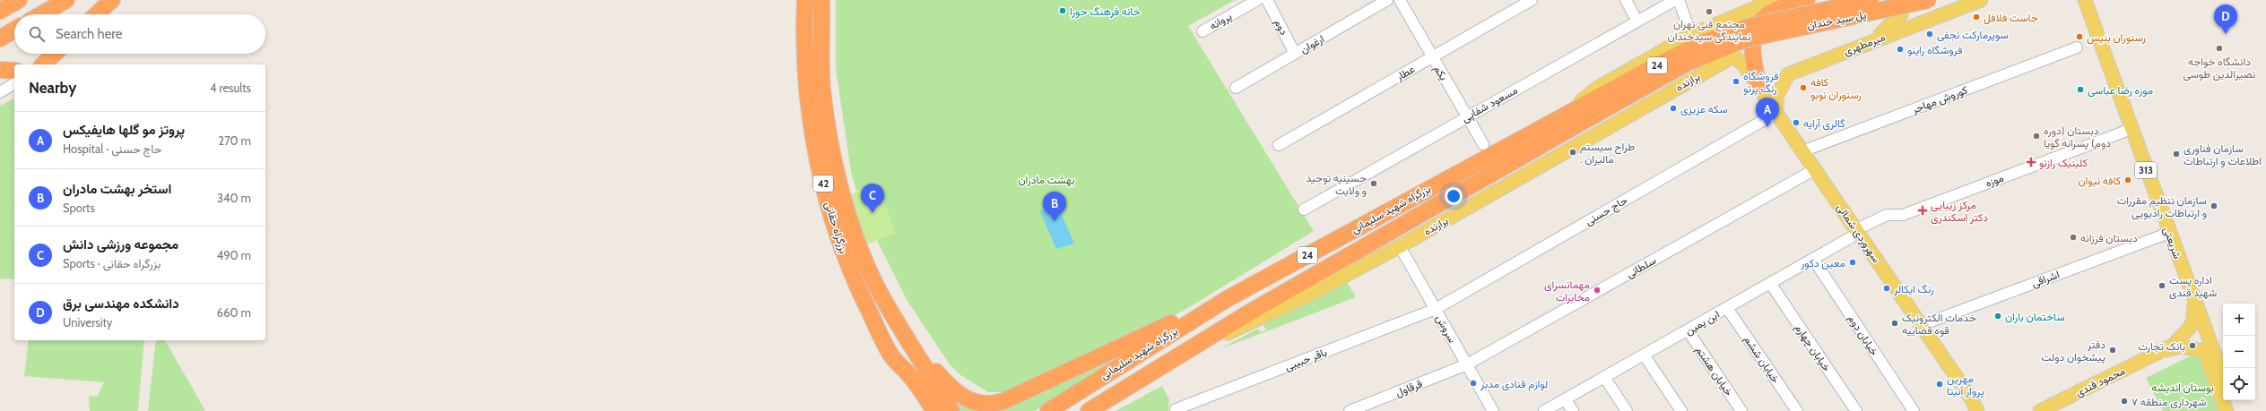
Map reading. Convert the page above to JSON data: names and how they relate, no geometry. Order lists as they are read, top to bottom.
{
  "streets": {
    "highway": [
      "پل سید خندان",
      "24",
      "42",
      "بزرگراه شهید سلیمانی",
      "بزرگراه حقانی"
    ],
    "main road": [
      "میرمطهری",
      "برازنده",
      "313",
      "سهروردی شمالی",
      "شریعتی",
      "محمود قندی"
    ],
    "street": [
      "پروانه",
      "دوم",
      "ارغوان",
      "عطار",
      "یکم",
      "کوروش مهاجر",
      "مسعود شفاپی",
      "موزه",
      "حاج حسنی",
      "سلطانی",
      "اشراقی",
      "ابن یمین",
      "سروش",
      "خیابان دوم",
      "خیابان چهارم",
      "باقر حبیبی",
      "خیابان ششم",
      "خیابان هشتم",
      "قرقاول"
    ]
  },
  "crossings": [
    ["پل سید خندان", "24"],
    ["پل سید خندان", "بزرگراه شهید سلیمانی"],
    ["دوم", "ارغوان"],
    ["میرمطهری", "حاج حسنی"],
    ["میرمطهری", "سهروردی شمالی"],
    ["24", "بزرگراه شهید سلیمانی"],
    ["عطار", "یکم"],
    ["یکم", "مسعود شفاپی"],
    ["برازنده", "بزرگراه شهید سلیمانی"],
    ["برازنده", "سهروردی شمالی"],
    ["برازنده", "سروش"],
    ["کوروش مهاجر", "سهروردی شمالی"],
    ["موزه", "سهروردی شمالی"],
    ["موزه", "شریعتی"],
    ["موزه", "ابن یمین"],
    ["حاج حسنی", "سهروردی شمالی"],
    ["حاج حسنی", "سروش"],
    ["حاج حسنی", "باقر حبیبی"],
    ["سهروردی شمالی", "سلطانی"],
    ["سهروردی شمالی", "اشراقی"],
    ["سهروردی شمالی", "ابن یمین"],
    ["شریعتی", "اشراقی"],
    ["شریعتی", "محمود قندی"],
    ["سلطانی", "سروش"],
    ["سلطانی", "قرقاول"],
    ["ابن یمین", "خیابان دوم"],
    ["ابن یمین", "خیابان چهارم"],
    ["ابن یمین", "خیابان ششم"],
    ["ابن یمین", "خیابان هشتم"],
    ["سروش", "باقر حبیبی"],
    ["سروش", "قرقاول"]
  ],
  "parks": ["بهشت مادران", "بوستان اندیشه"],
  "places": {
    "other": [
      "خانه فرهنگ حورا",
      "مجتمع فنی تهران نمایندگی سیدخندان",
      "جاست فلافل",
      "سوپرمارکت نجفی",
      "رستوران بنیس",
      "دانشگاه خواجه نصیرالدین طوسی",
      "فروشگاه راینو",
      "فروشگاه رنگ پرتو",
      "کافه رستوران نوبو",
      "موزه رضا عباسی",
      "سکه عزیزی",
      "گالری آرایه",
      "دبستان (دوره دوم) پسرانه گویا",
      "طراح سیستم . مالیران",
      "سازمان فناوری اطلاعات و ارتباطات",
      "کافه نیوان",
      "حسینیه توحید و ولایت",
      "سازمان تنظیم مقررات و ارتباطات رادیویی",
      "دبستان فرزانه",
      "معین دکور",
      "اداره پست شهید قندی",
      "رنگ ایکالر",
      "مهمانسرای مخابرات",
      "ساختمان باران",
      "خدمات الکترونیک قوه قضاییه",
      "بانک تجارت",
      "دفتر پیشخوان دولت",
      "لوازم قنادى مدبر",
      "مهرین پرواز آنیتا",
      "شهرداری منطقه ۷"
    ],
    "health": ["کلینیک رازنو", "مرکز زیبایی دکتر اسکندری"]
  },
  "page": {
    "pins": [
      "D",
      "A",
      "C",
      "B"
    ],
    "search": "Search here",
    "heading": ["Nearby", "4 results"],
    "list": [
      {
        "mark": "A",
        "name": "پروتز مو گلها هایفیکس",
        "note": "Hospital · حاج حسنی",
        "value": "270 m"
      },
      {
        "mark": "B",
        "name": "استخر بهشت مادران",
        "note": "Sports",
        "value": "340 m"
      },
      {
        "mark": "C",
        "name": "مجموعه ورزشی دانش",
        "note": "Sports · بزرگراه حقانی",
        "value": "490 m"
      },
      {
        "mark": "D",
        "name": "دانشکده مهندسی برق",
        "note": "University",
        "value": "660 m"
      }
    ],
    "map_buttons": ["+", "−"]
  }
}
